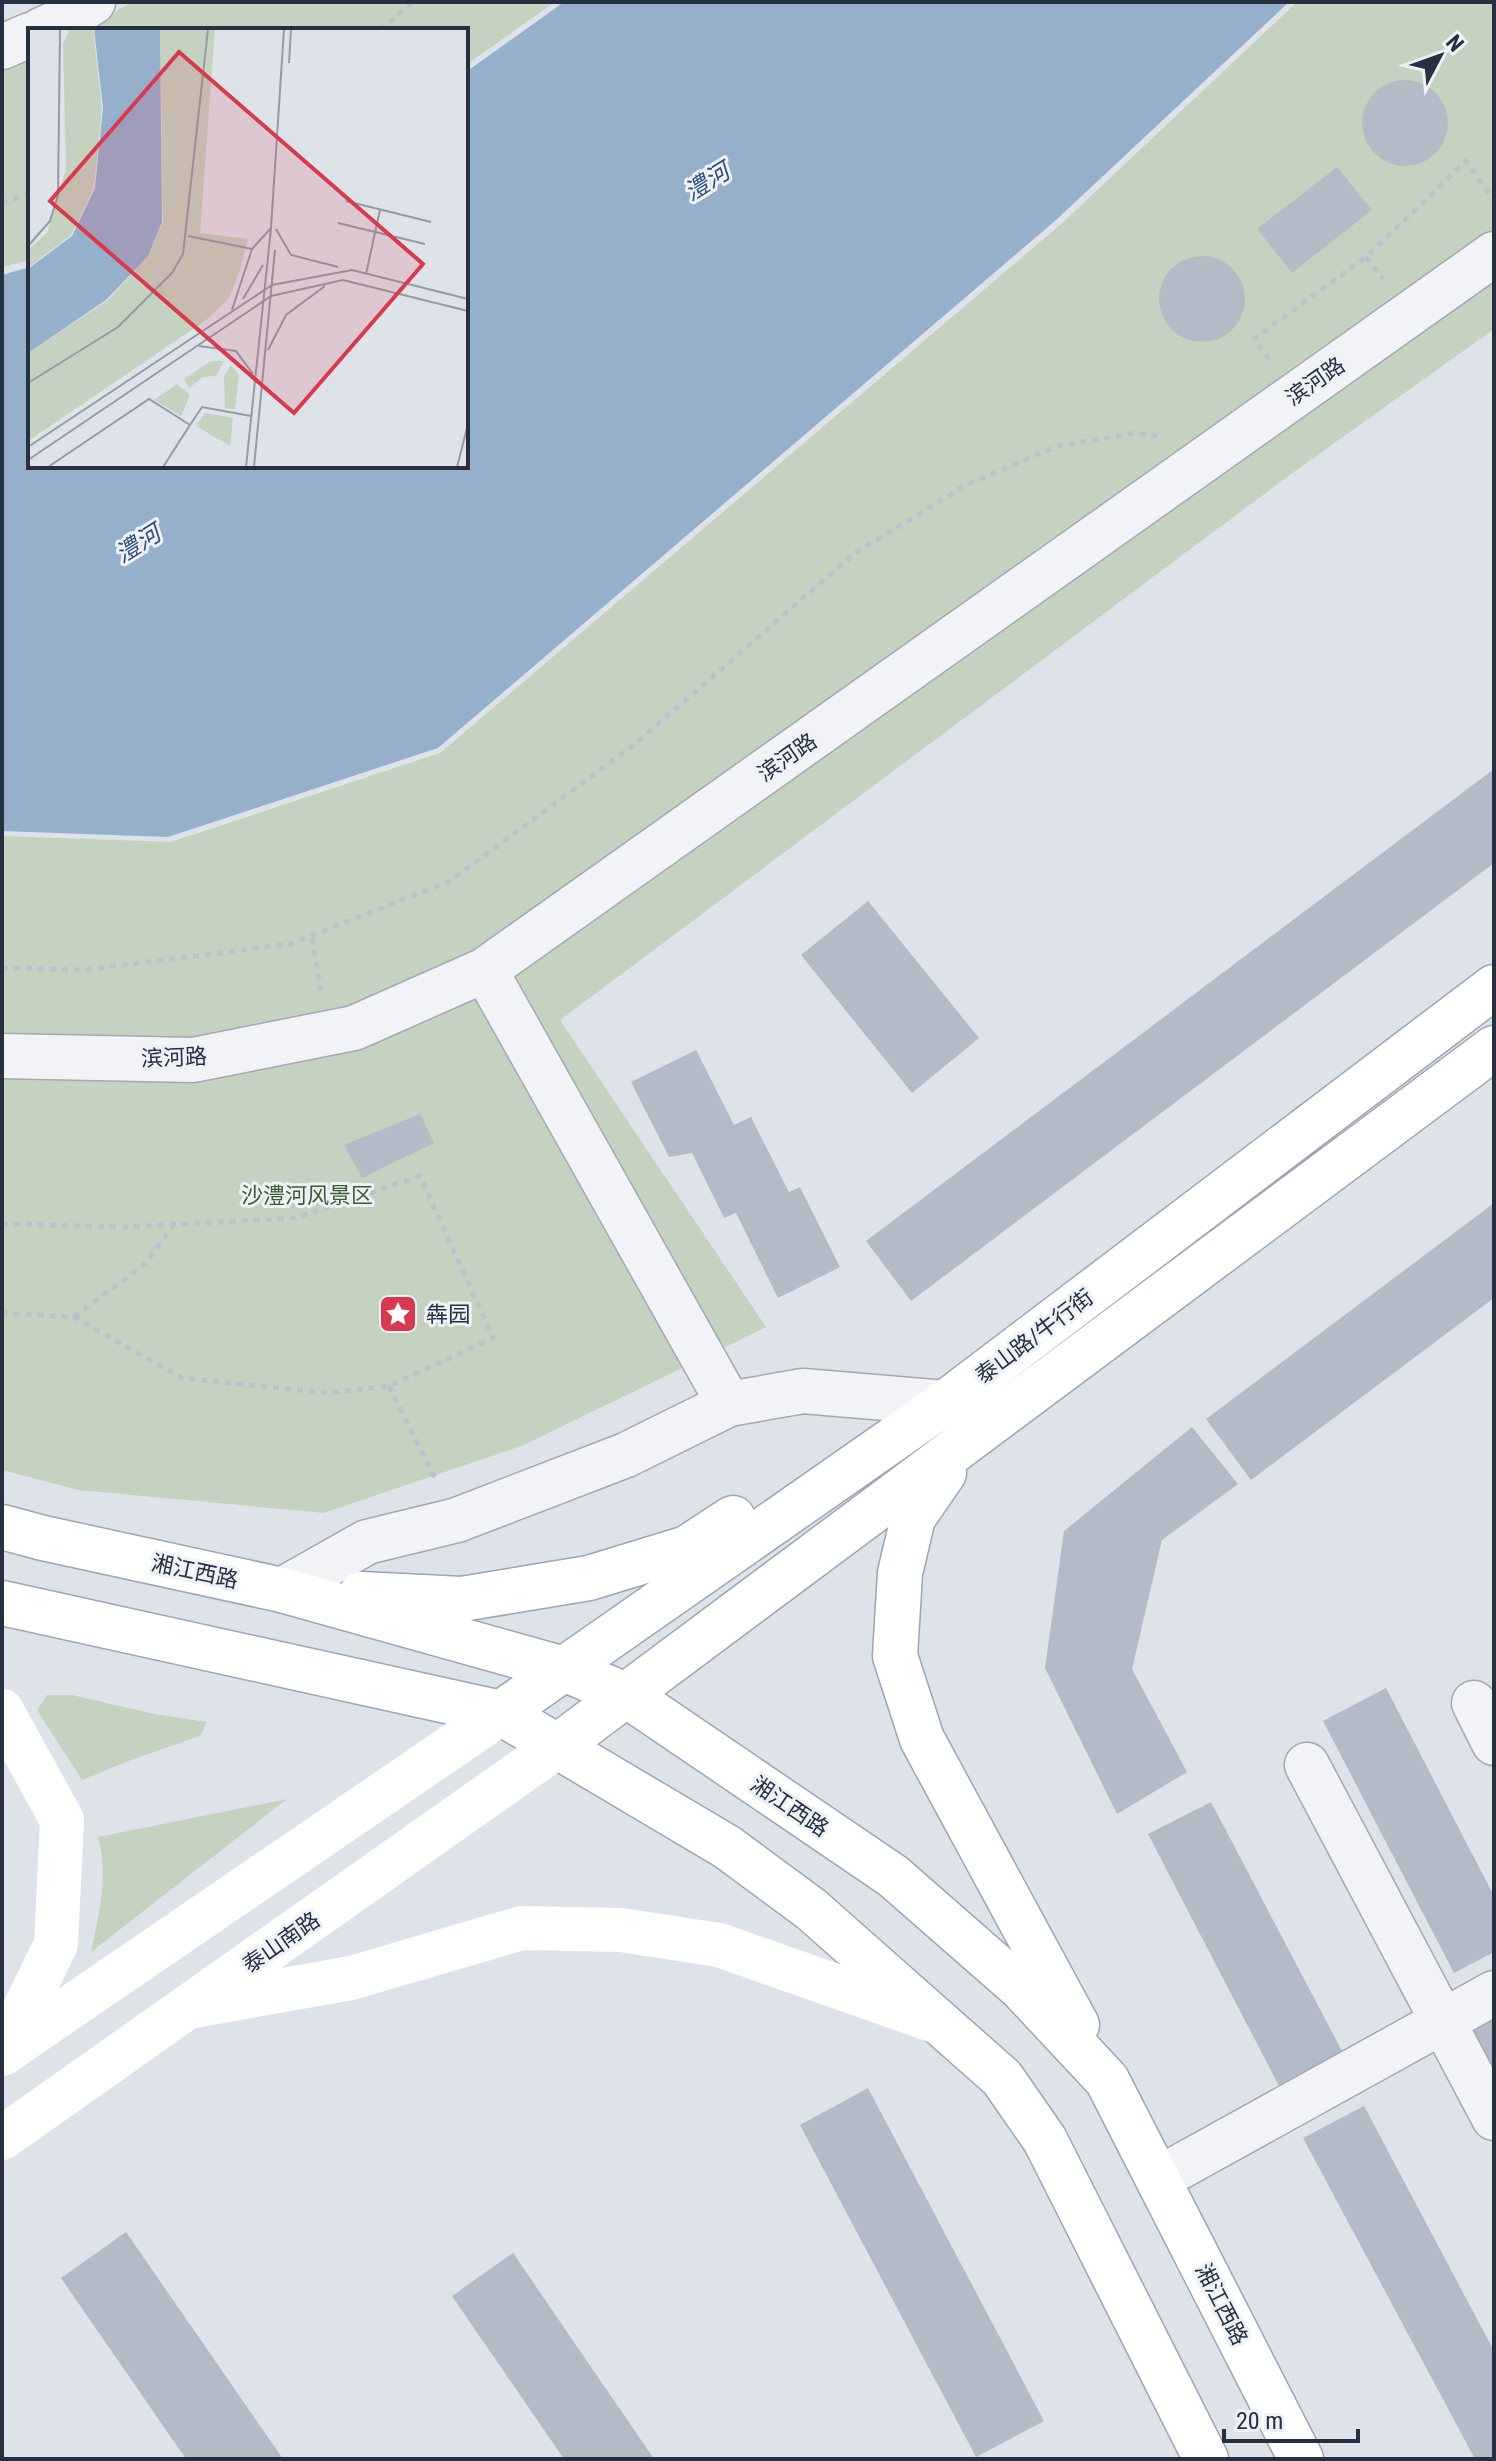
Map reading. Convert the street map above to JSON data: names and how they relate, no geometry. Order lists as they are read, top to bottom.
{
  "streets": {
    "main road": ["泰山路/牛行街", "湘江西路", "泰山南路"],
    "street": ["滨河路"]
  },
  "crossings": [
    ["泰山路/牛行街", "湘江西路"],
    ["泰山路/牛行街", "泰山南路"],
    ["湘江西路", "泰山南路"]
  ],
  "water": ["澧河"],
  "parks": ["沙澧河风景区"],
  "places": {
    "place": ["犇园"]
  },
  "scale_bar": "20 m",
  "north": "top right"
}
